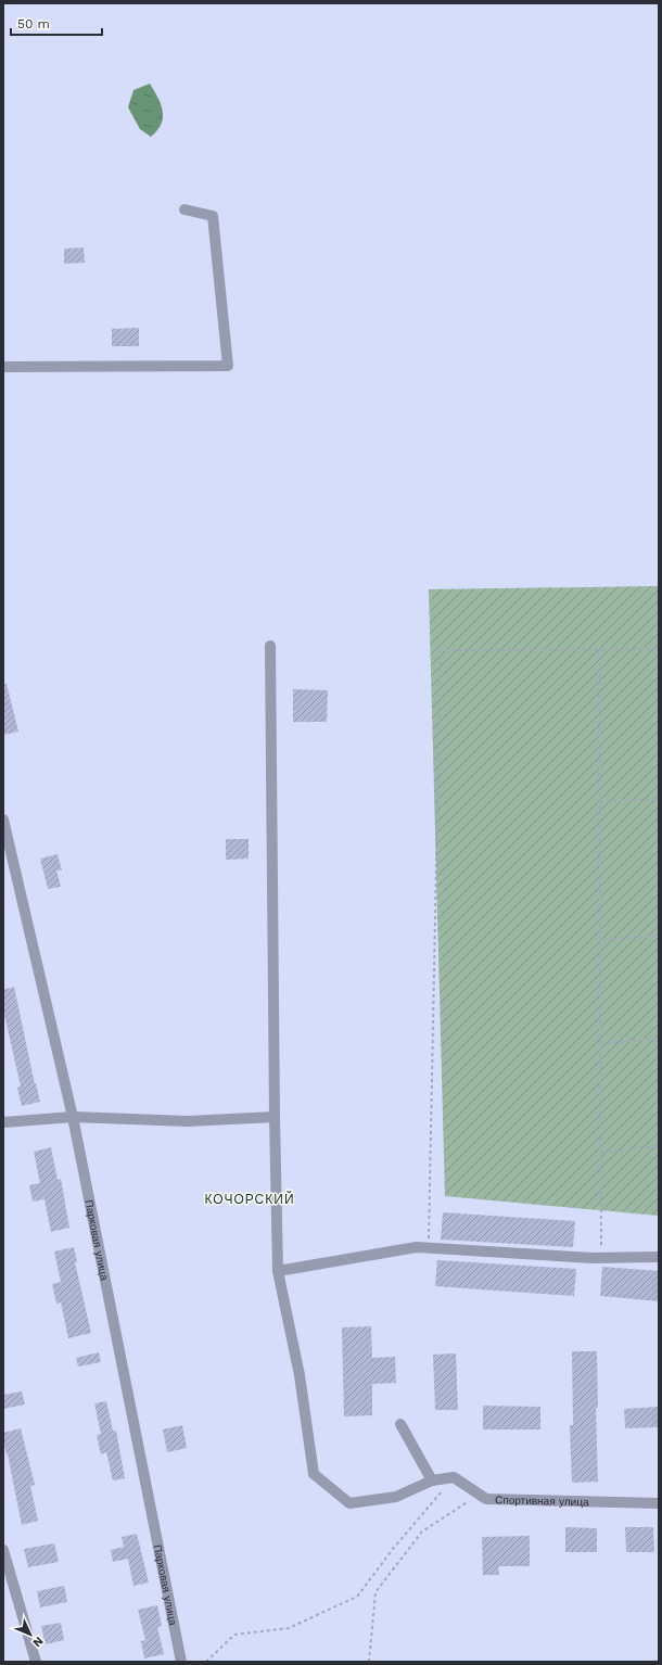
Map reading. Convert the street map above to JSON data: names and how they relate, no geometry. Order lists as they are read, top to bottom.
{
  "streets": {
    "street": ["Парковая улица", "Спортивная улица"]
  },
  "districts": ["КОЧОРСКИЙ"],
  "scale_bar": "50 m",
  "north": "bottom right"
}
